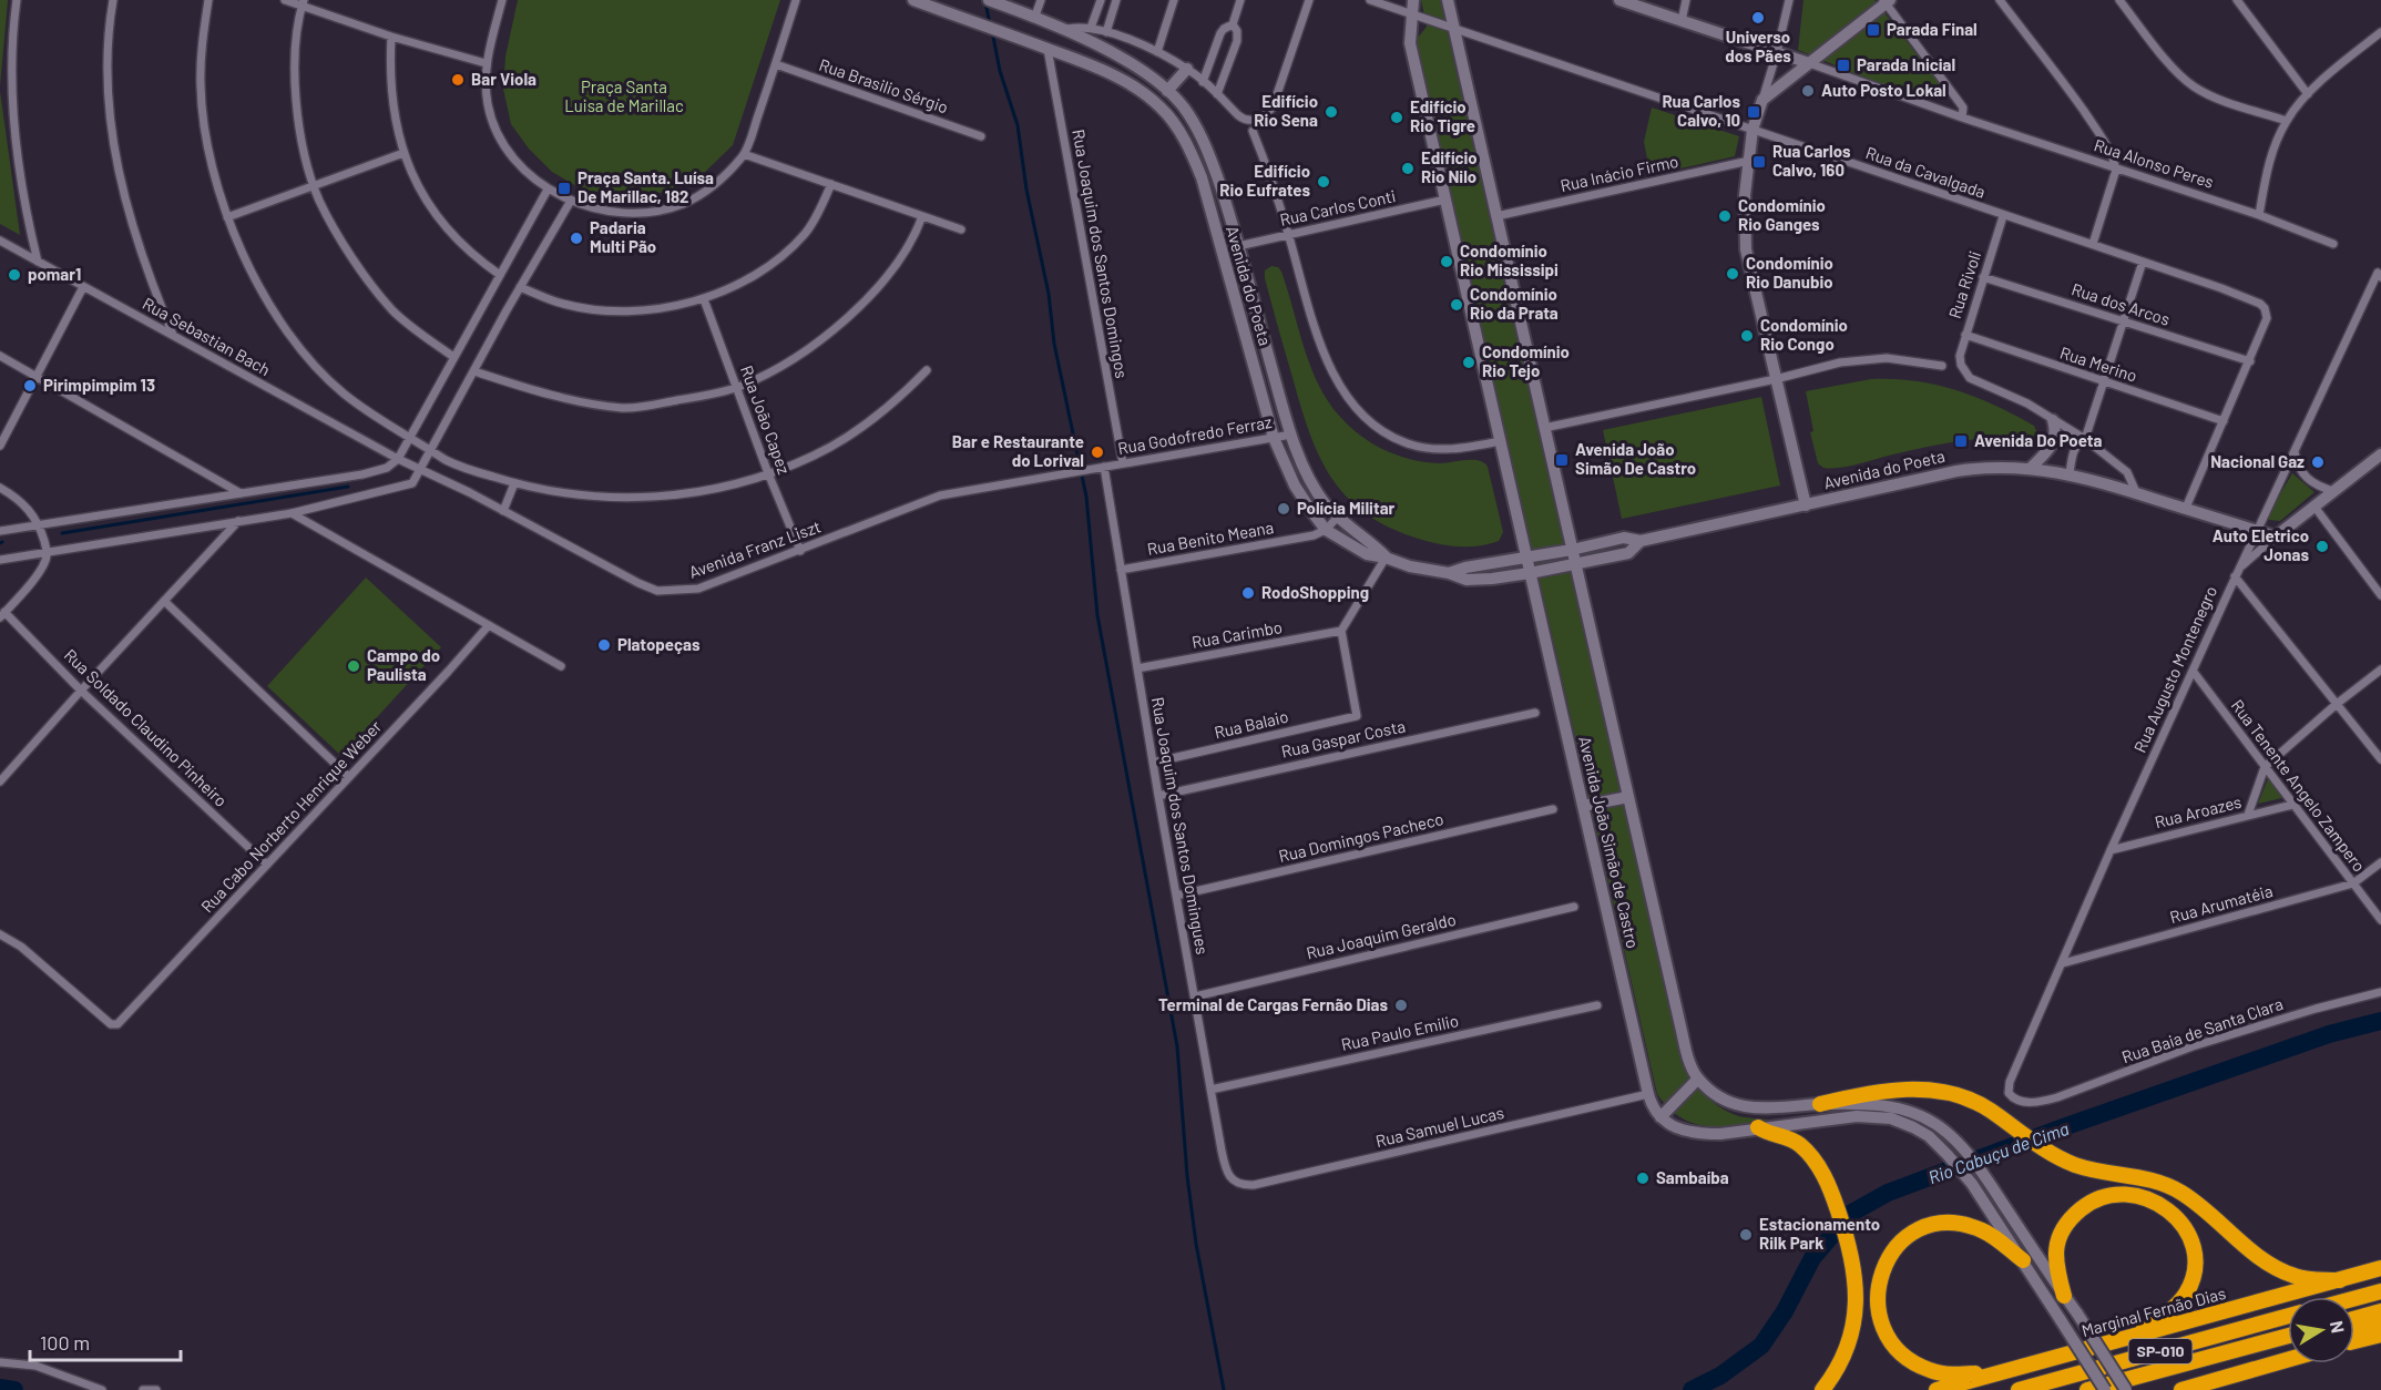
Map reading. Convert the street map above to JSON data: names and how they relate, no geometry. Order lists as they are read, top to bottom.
{
  "streets": {
    "highway": ["Marginal Fernão Dias", "SP-010"],
    "main road": ["Avenida do Poeta", "Avenida João Simão de Castro"],
    "street": [
      "Rua Brasilio Sérgio",
      "Rua Alonso Peres",
      "Rua da Cavalgada",
      "Rua Inácio Firmo",
      "Rua Carlos Conti",
      "Rua Joaquim dos Santos Domingos",
      "Rua Rivoli",
      "Rua dos Arcos",
      "Rua Sebastian Bach",
      "Rua Merino",
      "Rua João Capez",
      "Rua Godofredo Ferraz",
      "Rua Benito Meana",
      "Avenida Franz Liszt",
      "Rua Carimbo",
      "Rua Augusto Montenegro",
      "Rua Balaio",
      "Rua Soldado Claudino Pinheiro",
      "Rua Gaspar Costa",
      "Rua Tenente Angelo Zampero",
      "Rua Aroazes",
      "Rua Cabo Norberto Henrique Weber",
      "Rua Joaquim dos Santos Domingues",
      "Rua Domingos Pacheco",
      "Rua Arumatéia",
      "Rua Joaquim Geraldo",
      "Rua Baia de Santa Clara",
      "Rua Paulo Emilio",
      "Rua Samuel Lucas"
    ]
  },
  "crossings": [
    ["Rua da Cavalgada", "Rua Rivoli"],
    ["Rua da Cavalgada", "Avenida do Poeta"],
    ["Rua da Cavalgada", "Rua dos Arcos"],
    ["Rua da Cavalgada", "Rua Merino"],
    ["Rua da Cavalgada", "Avenida João Simão de Castro"],
    ["Rua Inácio Firmo", "Avenida João Simão de Castro"],
    ["Rua Carlos Conti", "Avenida do Poeta"],
    ["Rua Carlos Conti", "Avenida João Simão de Castro"],
    ["Rua Joaquim dos Santos Domingos", "Avenida do Poeta"],
    ["Rua Joaquim dos Santos Domingos", "Rua Godofredo Ferraz"],
    ["Rua Rivoli", "Rua dos Arcos"],
    ["Rua Rivoli", "Rua Merino"],
    ["Avenida do Poeta", "Rua Godofredo Ferraz"],
    ["Avenida do Poeta", "Rua Benito Meana"],
    ["Avenida do Poeta", "Rua Augusto Montenegro"],
    ["Avenida do Poeta", "Avenida João Simão de Castro"],
    ["Rua Sebastian Bach", "Avenida Franz Liszt"],
    ["Rua João Capez", "Avenida Franz Liszt"],
    ["Rua Godofredo Ferraz", "Avenida Franz Liszt"],
    ["Rua Godofredo Ferraz", "Rua Joaquim dos Santos Domingues"],
    ["Rua Benito Meana", "Rua Joaquim dos Santos Domingues"],
    ["Avenida Franz Liszt", "Rua Joaquim dos Santos Domingues"],
    ["Rua Carimbo", "Rua Balaio"],
    ["Rua Carimbo", "Rua Joaquim dos Santos Domingues"],
    ["Rua Augusto Montenegro", "Rua Tenente Angelo Zampero"],
    ["Rua Augusto Montenegro", "Rua Aroazes"],
    ["Rua Augusto Montenegro", "Rua Arumatéia"],
    ["Rua Augusto Montenegro", "Rua Baia de Santa Clara"],
    ["Rua Balaio", "Rua Joaquim dos Santos Domingues"],
    ["Rua Soldado Claudino Pinheiro", "Rua Cabo Norberto Henrique Weber"],
    ["Rua Gaspar Costa", "Rua Joaquim dos Santos Domingues"],
    ["Rua Tenente Angelo Zampero", "Rua Aroazes"],
    ["Rua Tenente Angelo Zampero", "Rua Arumatéia"],
    ["Rua Joaquim dos Santos Domingues", "Rua Domingos Pacheco"],
    ["Rua Joaquim dos Santos Domingues", "Rua Joaquim Geraldo"],
    ["Rua Joaquim dos Santos Domingues", "Rua Paulo Emilio"],
    ["Rua Joaquim dos Santos Domingues", "Rua Samuel Lucas"],
    ["Avenida João Simão de Castro", "Rua Samuel Lucas"]
  ],
  "water": ["Rio Cabuçu de Cima"],
  "parks": ["Praça Santa Luisa de Marillac"],
  "places": {
    "other": [
      "Universo dos Pães",
      "Bar Viola",
      "Auto Posto Lokal",
      "Edifício Rio Sena",
      "Edifício Rio Tigre",
      "Edifício Rio Nilo",
      "Edifício Rio Eufrates",
      "Condomínio Rio Ganges",
      "Padaria Multi Pão",
      "Condomínio Rio Mississipi",
      "Condomínio Rio Danubio",
      "pomar1",
      "Condomínio Rio da Prata",
      "Condomínio Rio Congo",
      "Condomínio Rio Tejo",
      "Pirimpimpim 13",
      "Bar e Restaurante do Lorival",
      "Nacional Gaz",
      "Polícia Militar",
      "Auto Eletrico Jonas",
      "RodoShopping",
      "Platopeças",
      "Campo do Paulista",
      "Terminal de Cargas Fernão Dias",
      "Sambaíba",
      "Estacionamento Rilk Park"
    ],
    "transit": [
      "Parada Final",
      "Parada Inicial",
      "Rua Carlos Calvo, 10",
      "Rua Carlos Calvo, 160",
      "Praça Santa. Luísa De Marillac, 182",
      "Avenida Do Poeta",
      "Avenida João Simão De Castro"
    ]
  },
  "scale_bar": "100 m",
  "north": "right"
}
